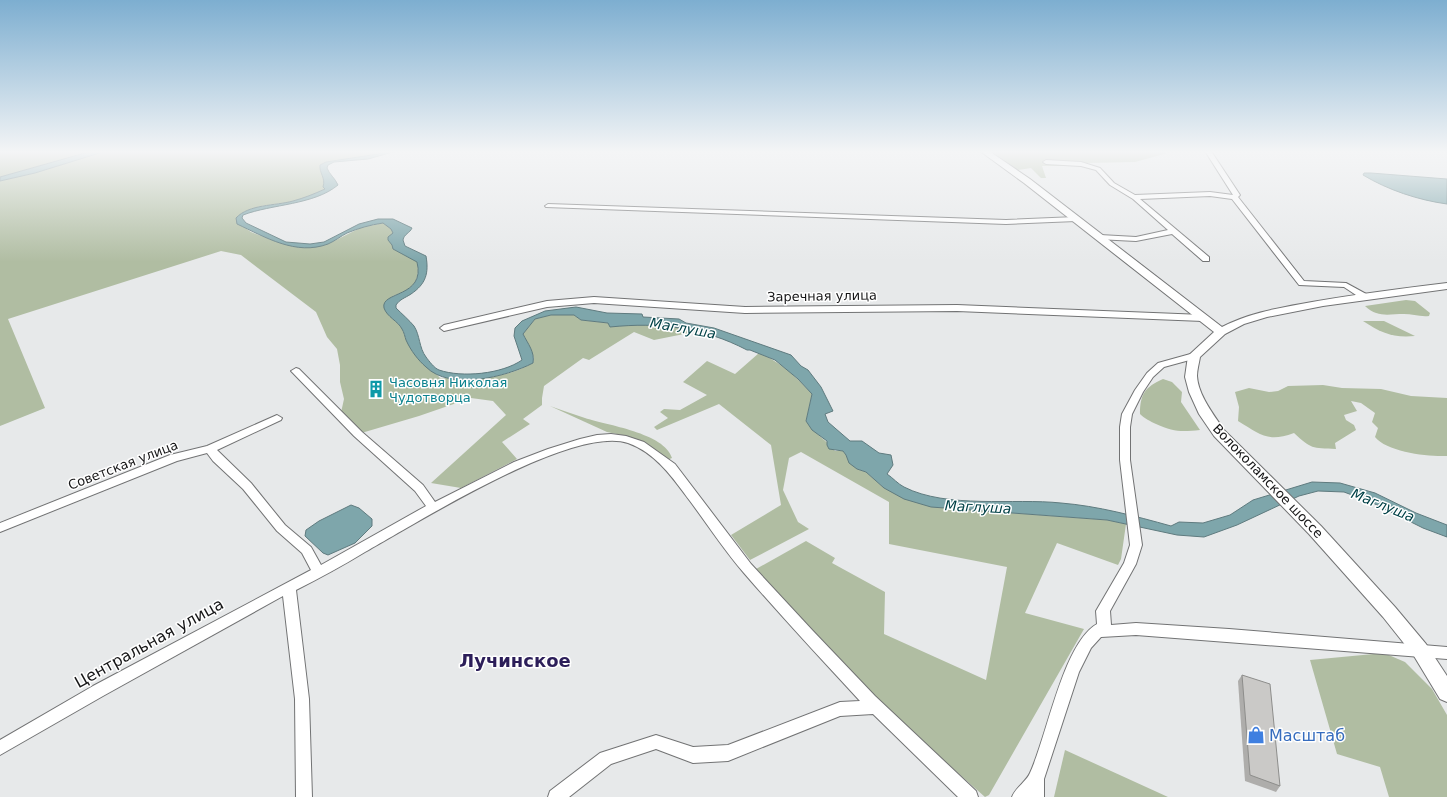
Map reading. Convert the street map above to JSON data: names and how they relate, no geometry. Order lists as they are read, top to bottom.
{
  "streets": {
    "main road": ["Волоколамское шоссе"],
    "street": ["Заречная улица", "Советская улица", "Центральная улица"]
  },
  "districts": ["Лучинское"],
  "water": ["Маглуша"],
  "places": {
    "building": ["Часовня Николая Чудотворца"],
    "shop": ["Масштаб"]
  }
}
